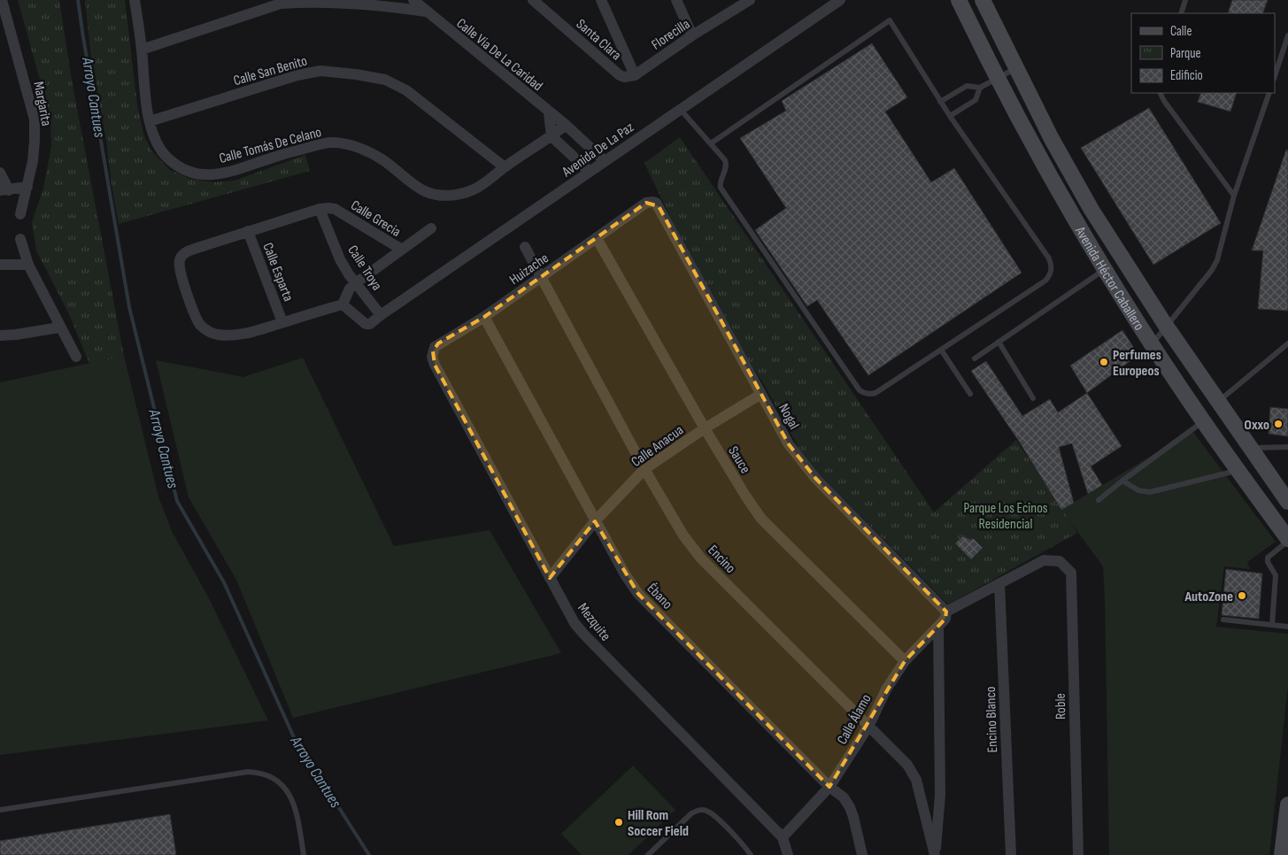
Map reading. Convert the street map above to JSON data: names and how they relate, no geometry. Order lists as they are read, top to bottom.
{
  "streets": {
    "main road": ["Avenida Héctor Caballero"],
    "street": [
      "Florecilla",
      "Santa Clara",
      "Calle Vía De La Caridad",
      "Calle San Benito",
      "Margarita",
      "Calle Tomás De Celano",
      "Avenida De La Paz",
      "Calle Grecia",
      "Calle Troya",
      "Huizache",
      "Calle Esparta",
      "Nogal",
      "Calle Anacua",
      "Sauce",
      "Encino",
      "Ébano",
      "Mezquite",
      "Roble",
      "Calle Álamo",
      "Encino Blanco"
    ]
  },
  "crossings": [
    ["Florecilla", "Santa Clara"],
    ["Calle Vía De La Caridad", "Calle Tomás De Celano"],
    ["Calle Vía De La Caridad", "Avenida De La Paz"],
    ["Calle San Benito", "Calle Tomás De Celano"],
    ["Avenida De La Paz", "Calle Troya"],
    ["Calle Grecia", "Calle Troya"],
    ["Calle Grecia", "Calle Esparta"],
    ["Huizache", "Nogal"],
    ["Huizache", "Sauce"],
    ["Huizache", "Encino"],
    ["Huizache", "Ébano"],
    ["Huizache", "Mezquite"],
    ["Nogal", "Calle Anacua"],
    ["Nogal", "Calle Álamo"],
    ["Calle Anacua", "Sauce"],
    ["Calle Anacua", "Encino"],
    ["Calle Anacua", "Ébano"],
    ["Calle Anacua", "Mezquite"],
    ["Sauce", "Calle Álamo"],
    ["Encino", "Calle Álamo"],
    ["Ébano", "Calle Álamo"],
    ["Mezquite", "Calle Álamo"],
    ["Roble", "Encino Blanco"]
  ],
  "water": ["Arroyo Cantues"],
  "parks": ["Parque Los Ecinos Residencial"],
  "places": [
    "Perfumes Europeos",
    "Oxxo",
    "AutoZone",
    "Hill Rom Soccer Field"
  ],
  "legend": ["Calle", "Parque", "Edificio"]
}
